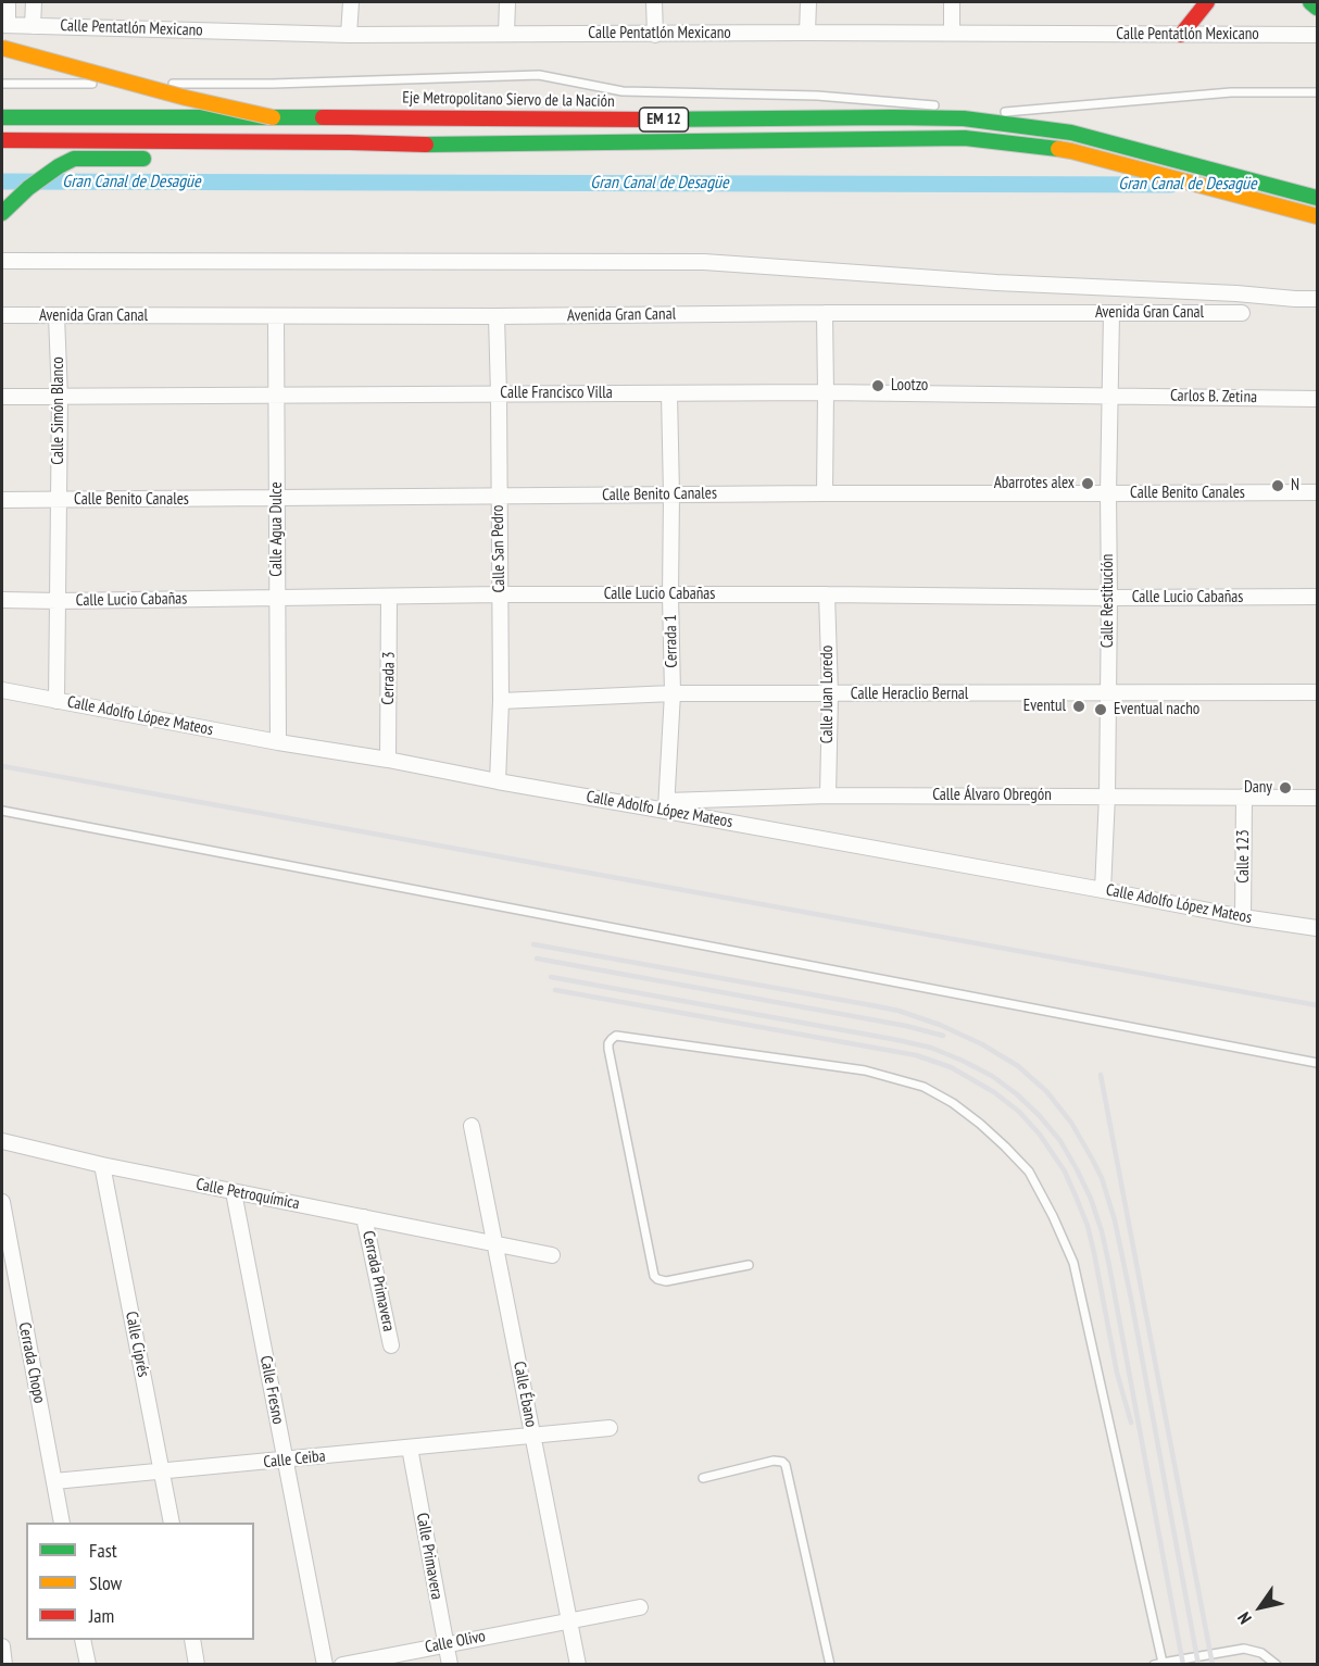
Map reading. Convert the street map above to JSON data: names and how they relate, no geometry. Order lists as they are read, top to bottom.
{
  "streets": {
    "main road": ["Eje Metropolitano Siervo de la Nación", "EM 12"],
    "street": [
      "Calle Pentatlón Mexicano",
      "Avenida Gran Canal",
      "Calle Francisco Villa",
      "Carlos B. Zetina",
      "Calle Simón Blanco",
      "Calle Benito Canales",
      "Calle Agua Dulce",
      "Calle San Pedro",
      "Calle Lucio Cabañas",
      "Calle Restitución",
      "Cerrada 1",
      "Cerrada 3",
      "Calle Juan Loredo",
      "Calle Heraclio Bernal",
      "Calle Adolfo López Mateos",
      "Calle Álvaro Obregón",
      "Calle 123",
      "Calle Petroquímica",
      "Cerrada Primavera",
      "Calle Ciprés",
      "Cerrada Chopo",
      "Calle Fresno",
      "Calle Ébano",
      "Calle Ceiba",
      "Calle Primavera",
      "Calle Olivo"
    ]
  },
  "crossings": [
    ["Avenida Gran Canal", "Calle Simón Blanco"],
    ["Avenida Gran Canal", "Calle Agua Dulce"],
    ["Avenida Gran Canal", "Calle San Pedro"],
    ["Avenida Gran Canal", "Calle Restitución"],
    ["Calle Francisco Villa", "Carlos B. Zetina"],
    ["Calle Francisco Villa", "Calle Simón Blanco"],
    ["Calle Francisco Villa", "Calle Agua Dulce"],
    ["Calle Francisco Villa", "Calle San Pedro"],
    ["Calle Francisco Villa", "Calle Restitución"],
    ["Calle Francisco Villa", "Cerrada 1"],
    ["Carlos B. Zetina", "Calle Restitución"],
    ["Calle Simón Blanco", "Calle Benito Canales"],
    ["Calle Simón Blanco", "Calle Lucio Cabañas"],
    ["Calle Simón Blanco", "Calle Adolfo López Mateos"],
    ["Calle Benito Canales", "Calle Agua Dulce"],
    ["Calle Benito Canales", "Calle San Pedro"],
    ["Calle Benito Canales", "Calle Restitución"],
    ["Calle Benito Canales", "Cerrada 1"],
    ["Calle Agua Dulce", "Calle Lucio Cabañas"],
    ["Calle Agua Dulce", "Calle Adolfo López Mateos"],
    ["Calle San Pedro", "Calle Lucio Cabañas"],
    ["Calle San Pedro", "Calle Heraclio Bernal"],
    ["Calle San Pedro", "Calle Adolfo López Mateos"],
    ["Calle Lucio Cabañas", "Calle Restitución"],
    ["Calle Lucio Cabañas", "Cerrada 1"],
    ["Calle Lucio Cabañas", "Cerrada 3"],
    ["Calle Lucio Cabañas", "Calle Juan Loredo"],
    ["Calle Restitución", "Calle Heraclio Bernal"],
    ["Calle Restitución", "Calle Adolfo López Mateos"],
    ["Calle Restitución", "Calle Álvaro Obregón"],
    ["Cerrada 1", "Calle Heraclio Bernal"],
    ["Cerrada 1", "Calle Adolfo López Mateos"],
    ["Cerrada 1", "Calle Álvaro Obregón"],
    ["Cerrada 3", "Calle Adolfo López Mateos"],
    ["Calle Juan Loredo", "Calle Heraclio Bernal"],
    ["Calle Juan Loredo", "Calle Álvaro Obregón"],
    ["Calle Adolfo López Mateos", "Calle Álvaro Obregón"],
    ["Calle Adolfo López Mateos", "Calle 123"],
    ["Calle Álvaro Obregón", "Calle 123"],
    ["Calle Petroquímica", "Cerrada Primavera"],
    ["Calle Petroquímica", "Calle Ciprés"],
    ["Calle Petroquímica", "Calle Fresno"],
    ["Calle Petroquímica", "Calle Ébano"],
    ["Calle Ciprés", "Calle Ceiba"],
    ["Cerrada Chopo", "Calle Ceiba"],
    ["Calle Fresno", "Calle Ceiba"],
    ["Calle Ébano", "Calle Ceiba"],
    ["Calle Ébano", "Calle Olivo"],
    ["Calle Ceiba", "Calle Primavera"],
    ["Calle Primavera", "Calle Olivo"]
  ],
  "water": ["Gran Canal de Desagüe"],
  "places": [
    "Lootzo",
    "Abarrotes alex",
    "N",
    "Eventul",
    "Eventual nacho",
    "Dany"
  ],
  "legend": ["Fast", "Slow", "Jam"],
  "north": "bottom left"
}
